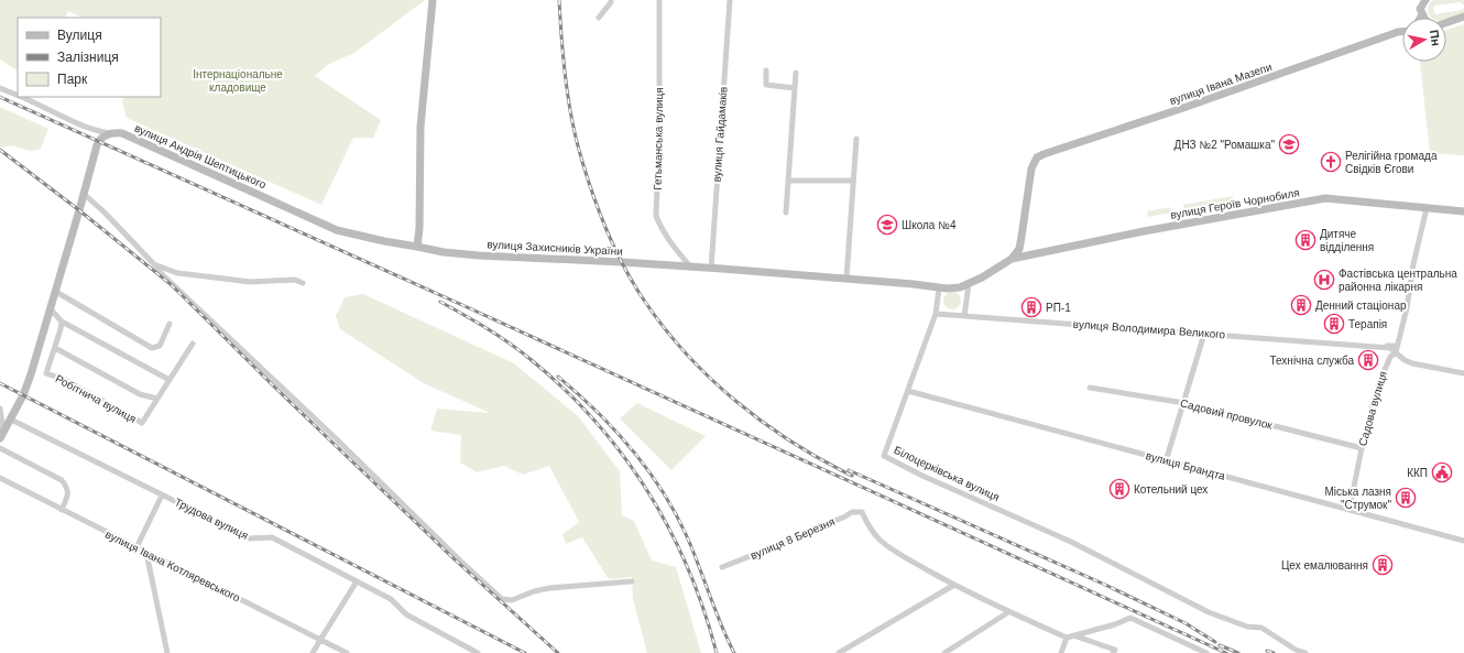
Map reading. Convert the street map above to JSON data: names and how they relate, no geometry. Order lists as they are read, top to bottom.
{
  "streets": {
    "main road": [
      "вулиця Івана Мазепи",
      "вулиця Андрія Шептицького",
      "вулиця Героїв Чорнобиля",
      "вулиця Захисників України"
    ],
    "street": [
      "вулиця Гайдамаків",
      "Гетьманська вулиця",
      "вулиця Володимира Великого",
      "Робітнича вулиця",
      "Садова вулиця",
      "Садовий провулок",
      "вулиця Брандта",
      "Білоцерківська вулиця",
      "Трудова вулиця",
      "вулиця 8 Березня",
      "вулиця Івана Котляревського"
    ]
  },
  "crossings": [
    ["вулиця Івана Мазепи", "вулиця Героїв Чорнобиля"],
    ["вулиця Гайдамаків", "вулиця Захисників України"],
    ["Гетьманська вулиця", "вулиця Захисників України"],
    ["вулиця Андрія Шептицького", "вулиця Захисників України"],
    ["вулиця Героїв Чорнобиля", "Садова вулиця"],
    ["вулиця Захисників України", "Білоцерківська вулиця"],
    ["вулиця Володимира Великого", "Садова вулиця"],
    ["вулиця Володимира Великого", "Білоцерківська вулиця"],
    ["Садова вулиця", "Садовий провулок"],
    ["Садова вулиця", "вулиця Брандта"],
    ["вулиця Брандта", "Білоцерківська вулиця"]
  ],
  "parks": ["Інтернаціональне кладовище"],
  "places": {
    "school or university": ["ДНЗ №2 \"Ромашка\"", "Школа №4"],
    "church": ["Релігійна громада Свідків Єгови"],
    "building": [
      "Дитяче відділення",
      "Денний стаціонар",
      "РП-1",
      "Терапія",
      "Технічна служба",
      "Котельний цех",
      "Міська лазня \"Струмок\"",
      "Цех емалювання"
    ],
    "hospital": ["Фастівська центральна районна лікарня"],
    "public building": ["ККП"]
  },
  "legend": ["Вулиця", "Залізниця", "Парк"],
  "north": "right"
}
